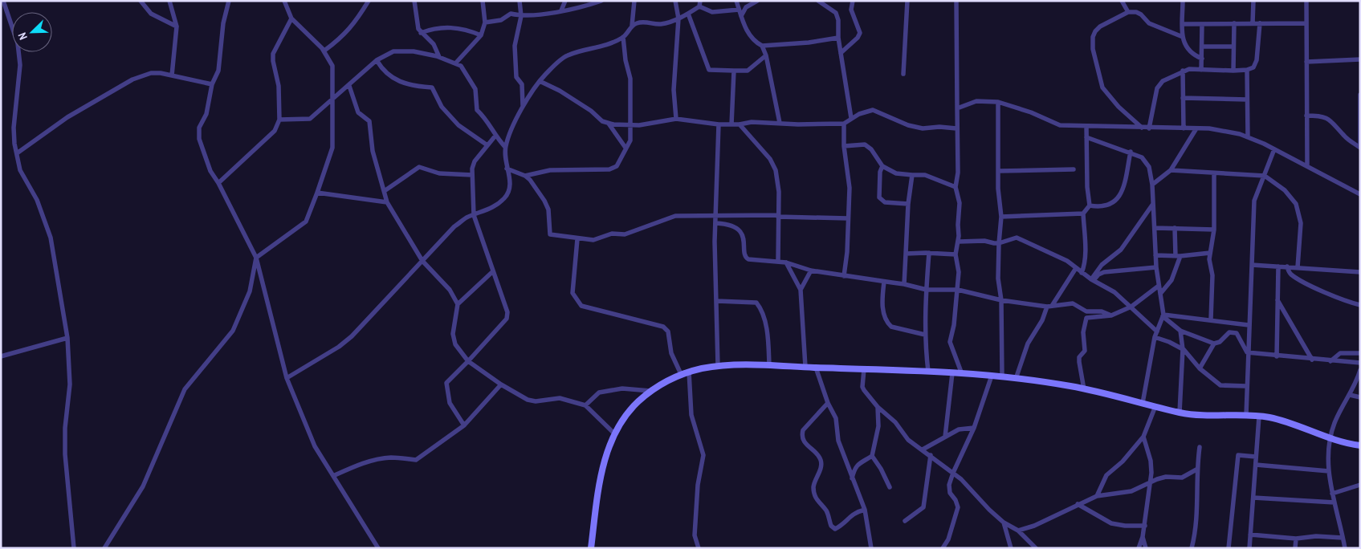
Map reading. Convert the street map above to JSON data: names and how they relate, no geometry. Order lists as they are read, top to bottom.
{
  "north": "bottom left"
}
